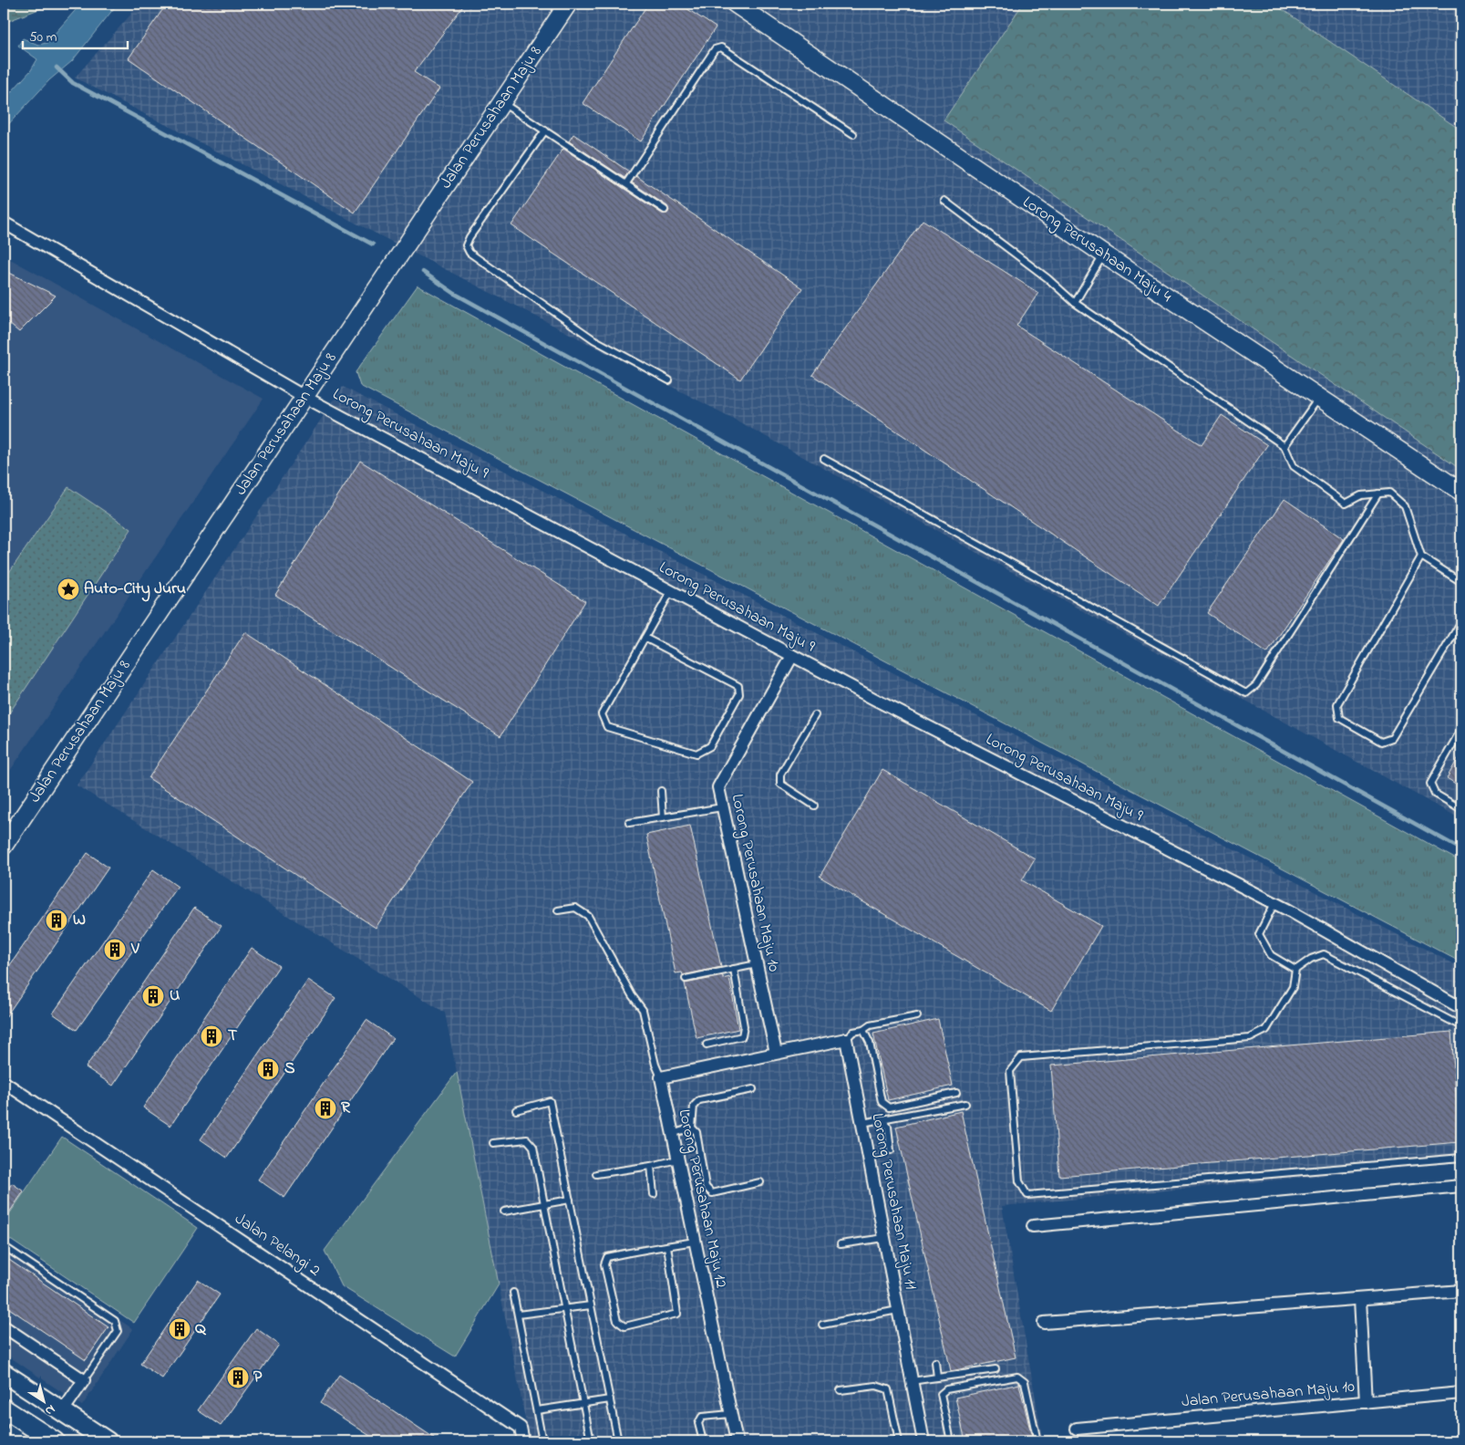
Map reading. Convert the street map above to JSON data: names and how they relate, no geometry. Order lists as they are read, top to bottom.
{
  "streets": {
    "street": [
      "Jalan Perusahaan Maju 8",
      "Lorong Perusahaan Maju 4",
      "Lorong Perusahaan Maju 9",
      "Lorong Perusahaan Maju 10",
      "Lorong Perusahaan Maju 12",
      "Lorong Perusahaan Maju 11",
      "Jalan Pelangi 2",
      "Jalan Perusahaan Maju 10"
    ]
  },
  "crossings": [
    ["Jalan Perusahaan Maju 8", "Lorong Perusahaan Maju 9"],
    ["Lorong Perusahaan Maju 9", "Lorong Perusahaan Maju 10"]
  ],
  "places": {
    "place": ["Auto-City Juru"],
    "building": [
      "W",
      "V",
      "U",
      "T",
      "S",
      "R",
      "Q",
      "P"
    ]
  },
  "scale_bar": "50 m",
  "north": "bottom right"
}
